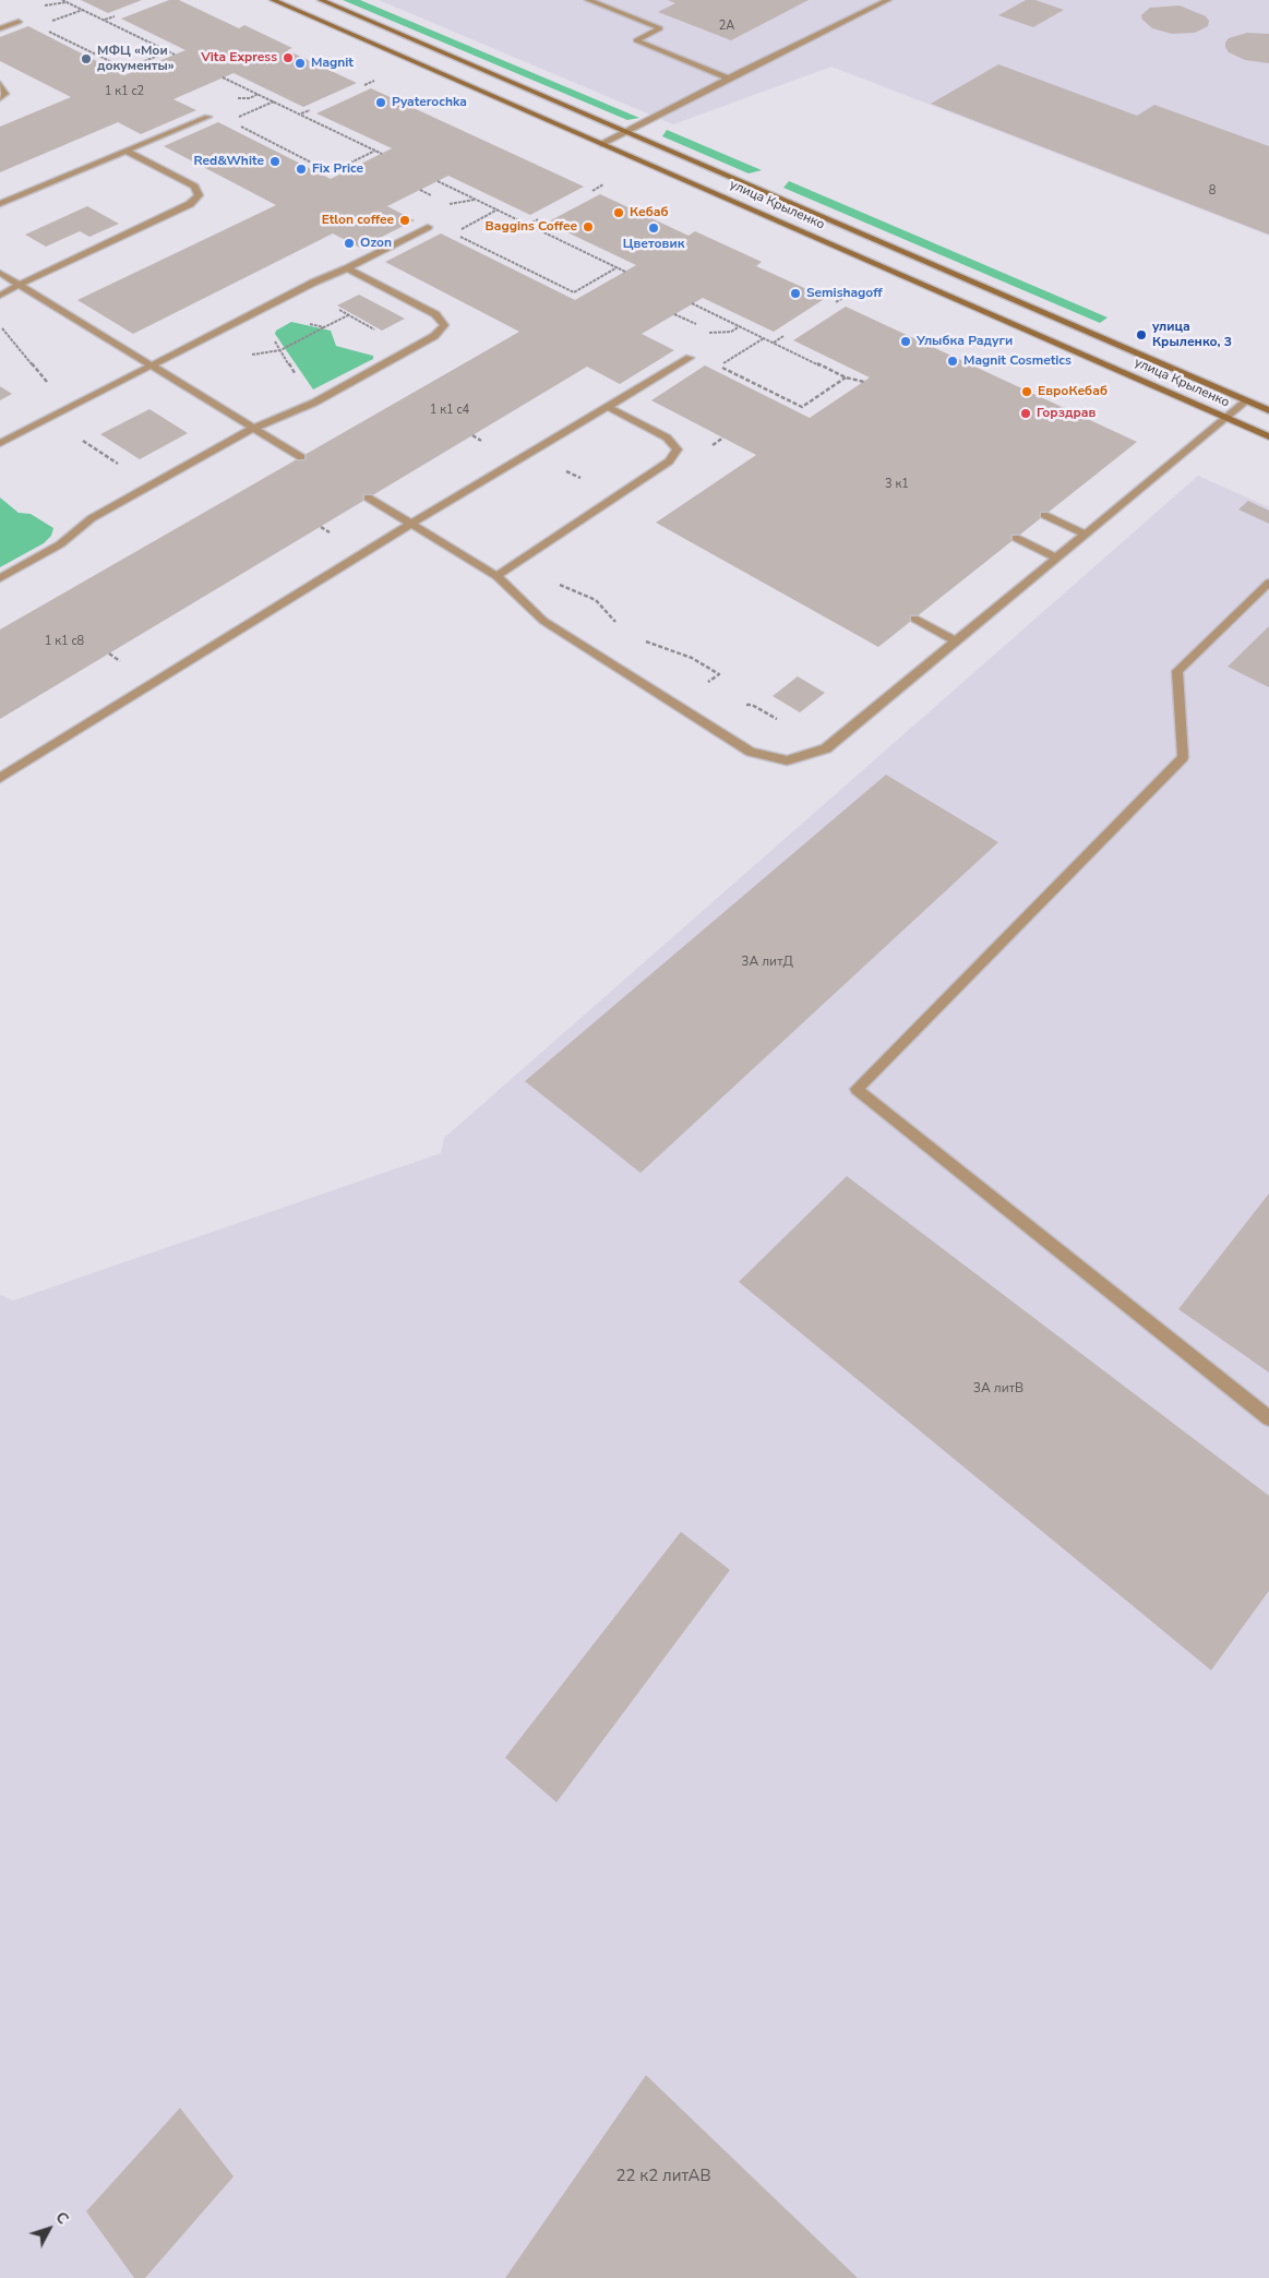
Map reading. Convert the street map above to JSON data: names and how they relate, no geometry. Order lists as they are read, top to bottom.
{
  "streets": {
    "street": ["улица Крыленко"]
  },
  "places": [
    "Vita Express",
    "МФЦ «Мои документы»",
    "Magnit",
    "Pyaterochka",
    "Red&White",
    "Fix Price",
    "Кебаб",
    "Etlon coffee",
    "Baggins Coffee",
    "Цветовик",
    "Ozon",
    "Semishagoff",
    "улица Крыленко, 3",
    "Улыбка Радуги",
    "Magnit Cosmetics",
    "ЕвроКебаб",
    "Горздрав"
  ],
  "house_numbers": [
    "2А",
    "1 к1 с2",
    "8",
    "1 к1 с4",
    "3 к1",
    "1 к1 с8",
    "3А литД",
    "3А литВ",
    "22 к2 литАВ"
  ],
  "north": "top right"
}
